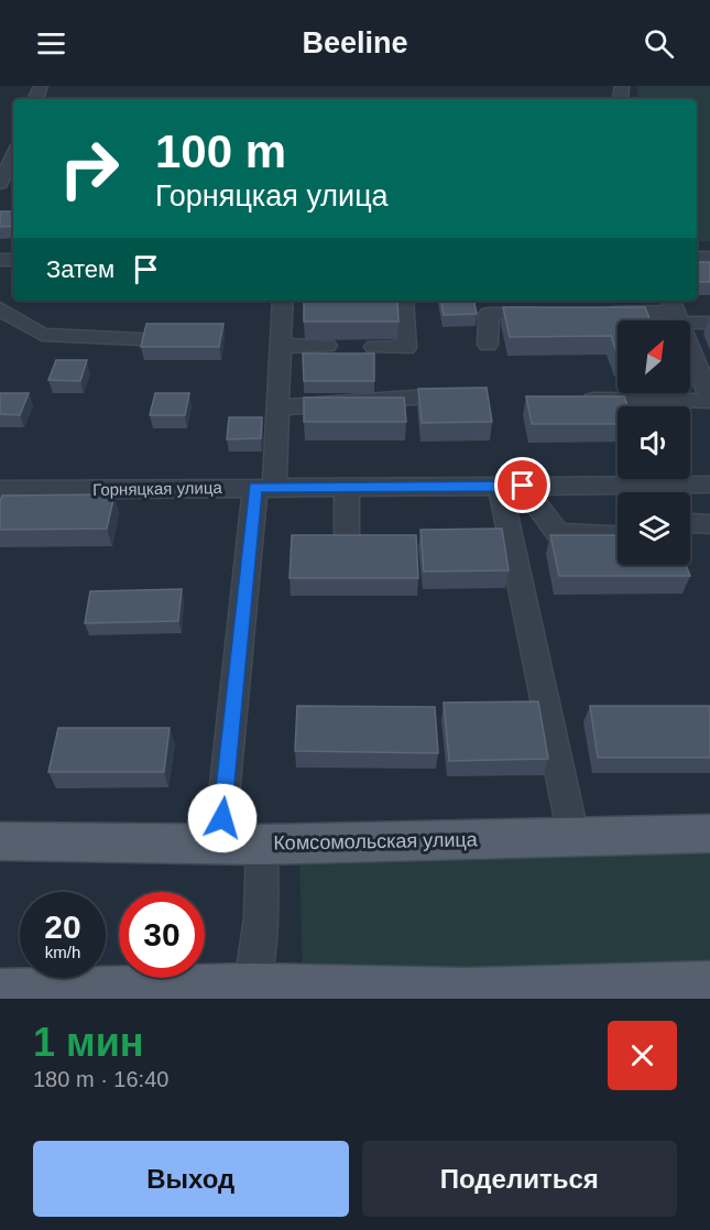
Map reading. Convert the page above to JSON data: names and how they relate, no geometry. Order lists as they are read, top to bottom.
{
  "streets": {
    "main road": ["Комсомольская улица"],
    "street": ["Горняцкая улица"]
  },
  "north": "top right",
  "page": {
    "header": "Beeline",
    "turn": ["100 m", "Горняцкая улица"],
    "then": "Затем",
    "speed": "20 km/h",
    "limit": "30",
    "heading": ["1 мин", "180 m · 16:40"],
    "buttons": ["Выход", "Поделиться"]
  }
}
